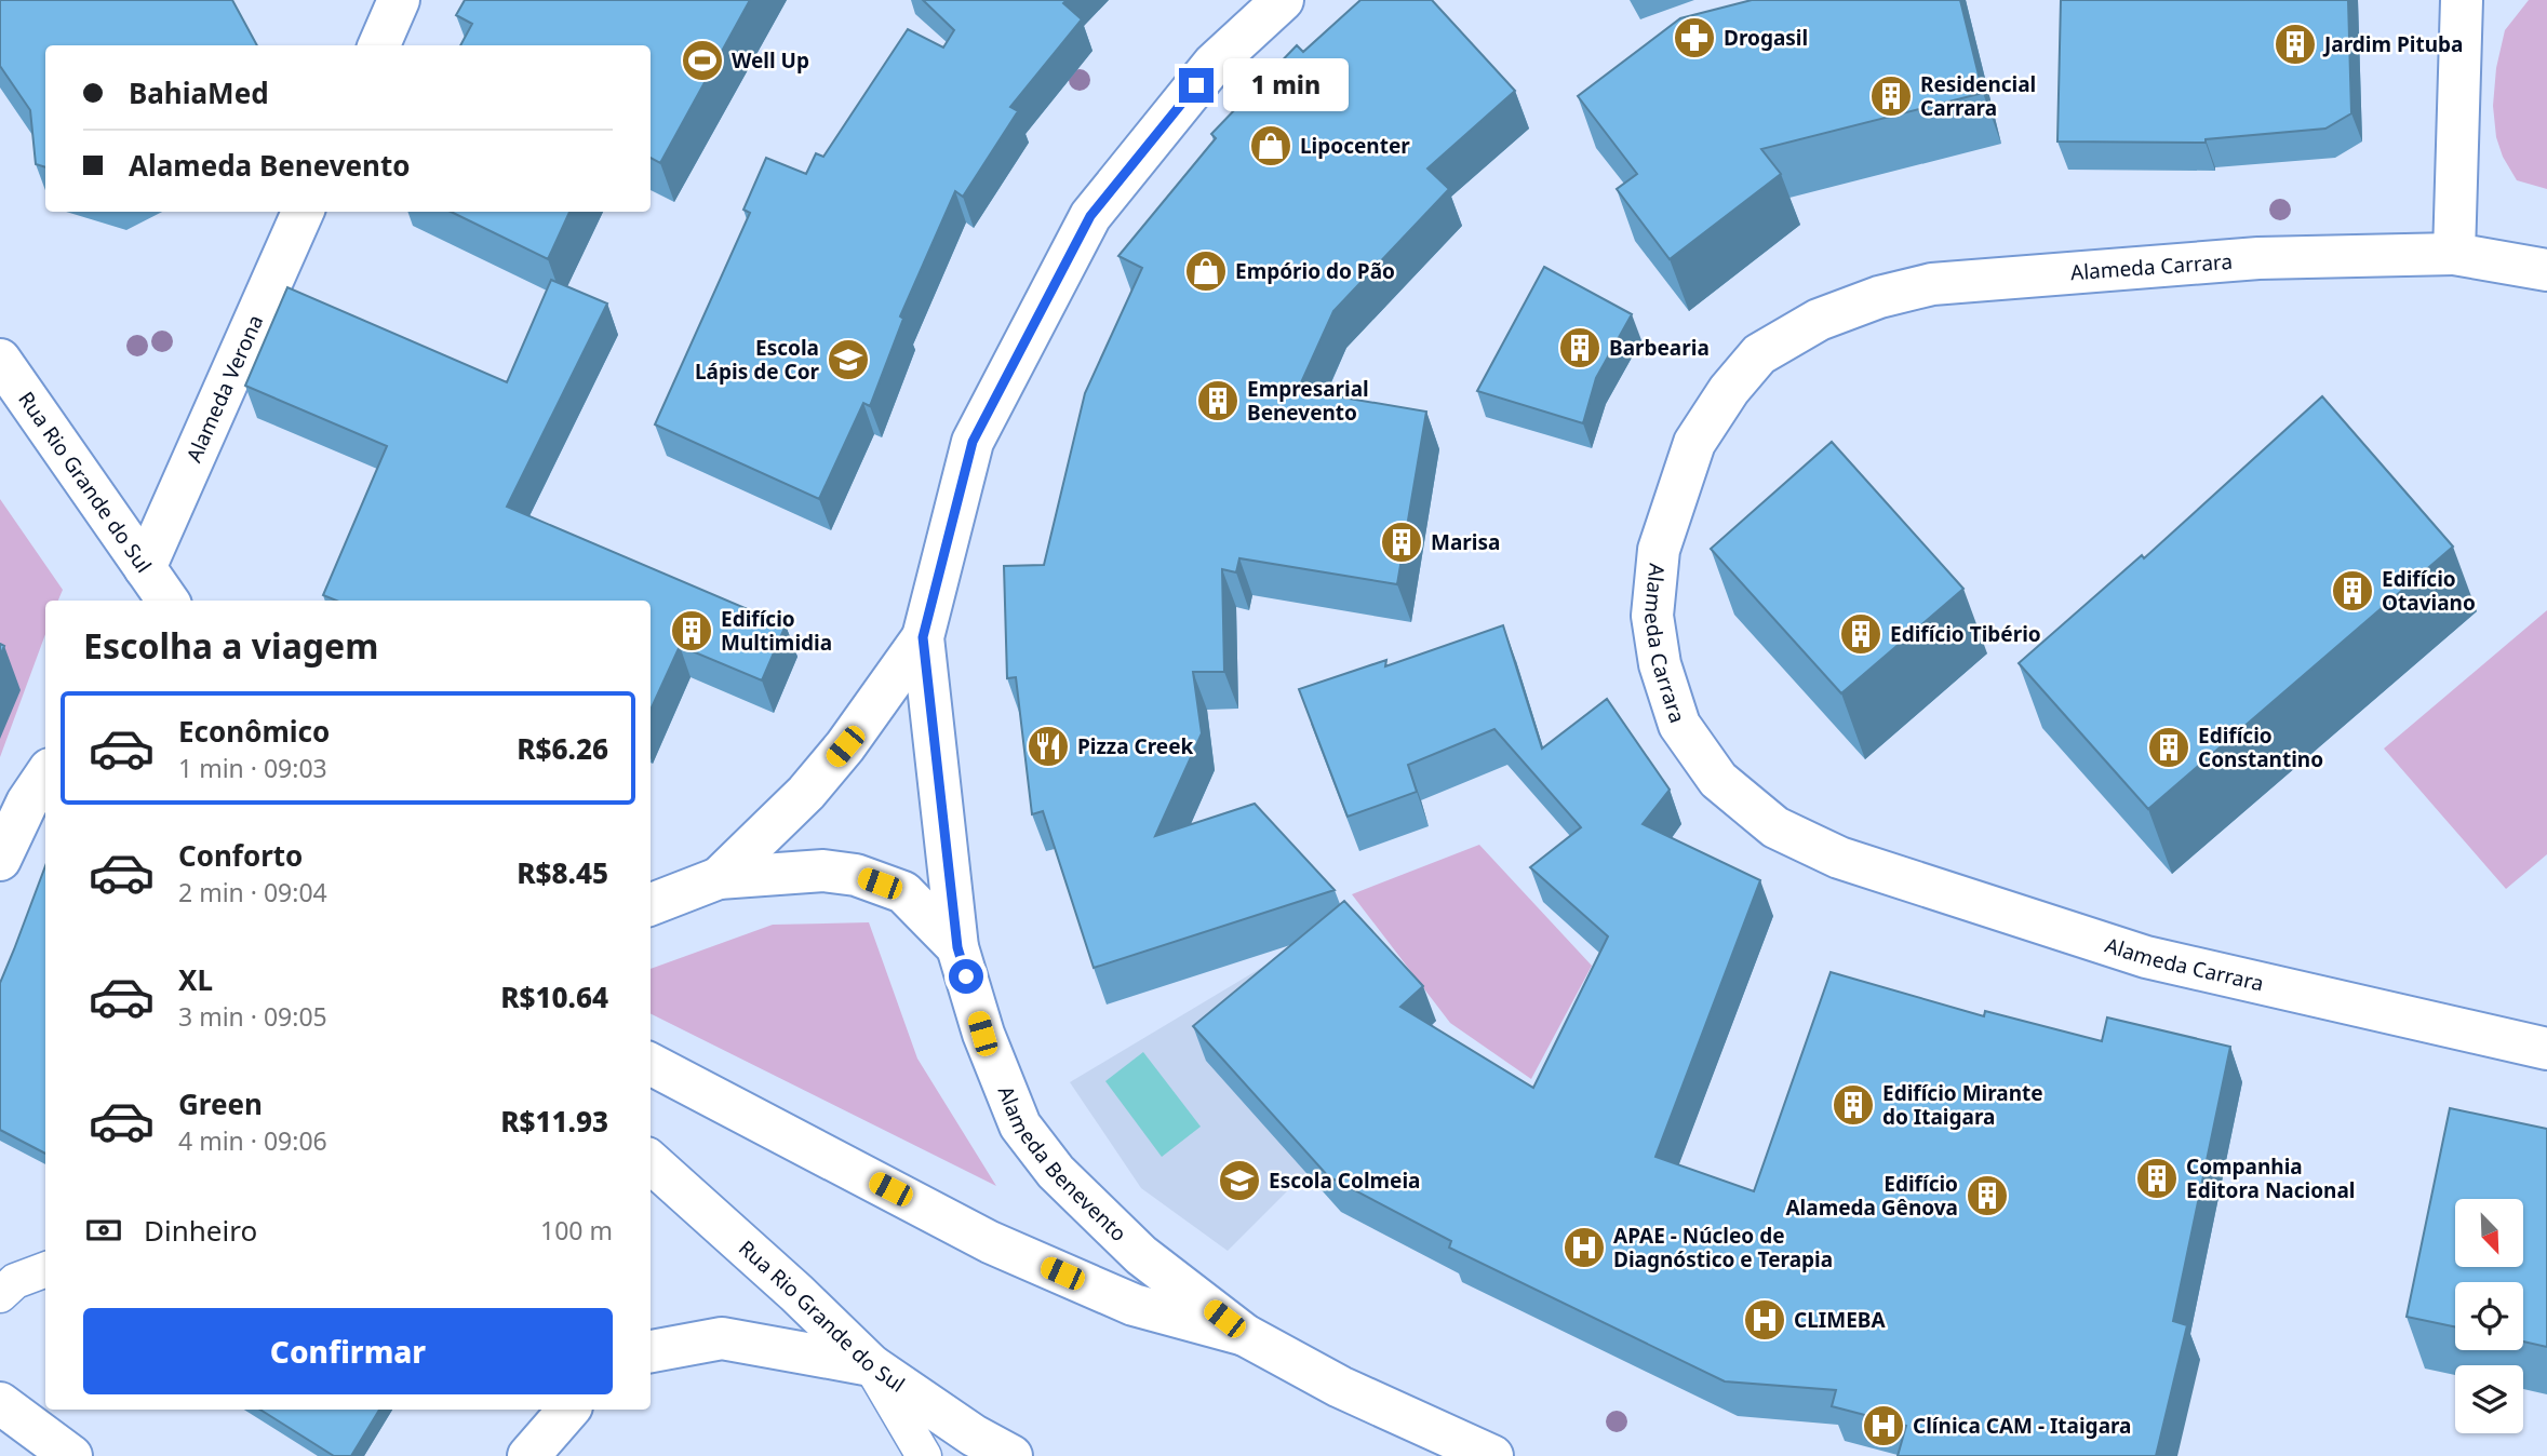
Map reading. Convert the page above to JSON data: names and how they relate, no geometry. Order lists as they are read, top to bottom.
{
  "streets": {
    "street": [
      "Alameda Carrara",
      "Alameda Verona",
      "Rua Rio Grande do Sul",
      "Alameda Benevento"
    ]
  },
  "crossings": [
    ["Alameda Verona", "Rua Rio Grande do Sul"]
  ],
  "places": {
    "pharmacy": ["Drogasil"],
    "building": [
      "Jardim Pituba",
      "Residencial Carrara",
      "Barbearia",
      "Empresarial Benevento",
      "Marisa",
      "Edifício Otaviano",
      "Edifício Multimidia",
      "Edifício Tibério",
      "Edifício Constantino",
      "Edifício Mirante do Itaigara",
      "Companhia Editora Nacional",
      "Edifício Alameda Gênova"
    ],
    "sports": ["Well Up"],
    "shop": ["Lipocenter", "Empório do Pão"],
    "school or university": ["Escola Lápis de Cor", "Escola Colmeia"],
    "restaurant": ["Pizza Creek"],
    "hospital": ["APAE - Núcleo de Diagnóstico e Terapia", "CLIMEBA", "Clínica CAM - Itaigara"]
  },
  "north": "bottom right",
  "page": {
    "banner": ["BahiaMed", "Alameda Benevento"],
    "bubble": "1 min",
    "heading": "Escolha a viagem",
    "list": [
      {
        "name": "Econômico",
        "note": "1 min · 09:03",
        "value": "R$6.26"
      },
      {
        "name": "Conforto",
        "note": "2 min · 09:04",
        "value": "R$8.45"
      },
      {
        "name": "XL",
        "note": "3 min · 09:05",
        "value": "R$10.64"
      },
      {
        "name": "Green",
        "note": "4 min · 09:06",
        "value": "R$11.93"
      }
    ],
    "pay": ["Dinheiro", "100 m"],
    "buttons": "Confirmar"
  }
}
